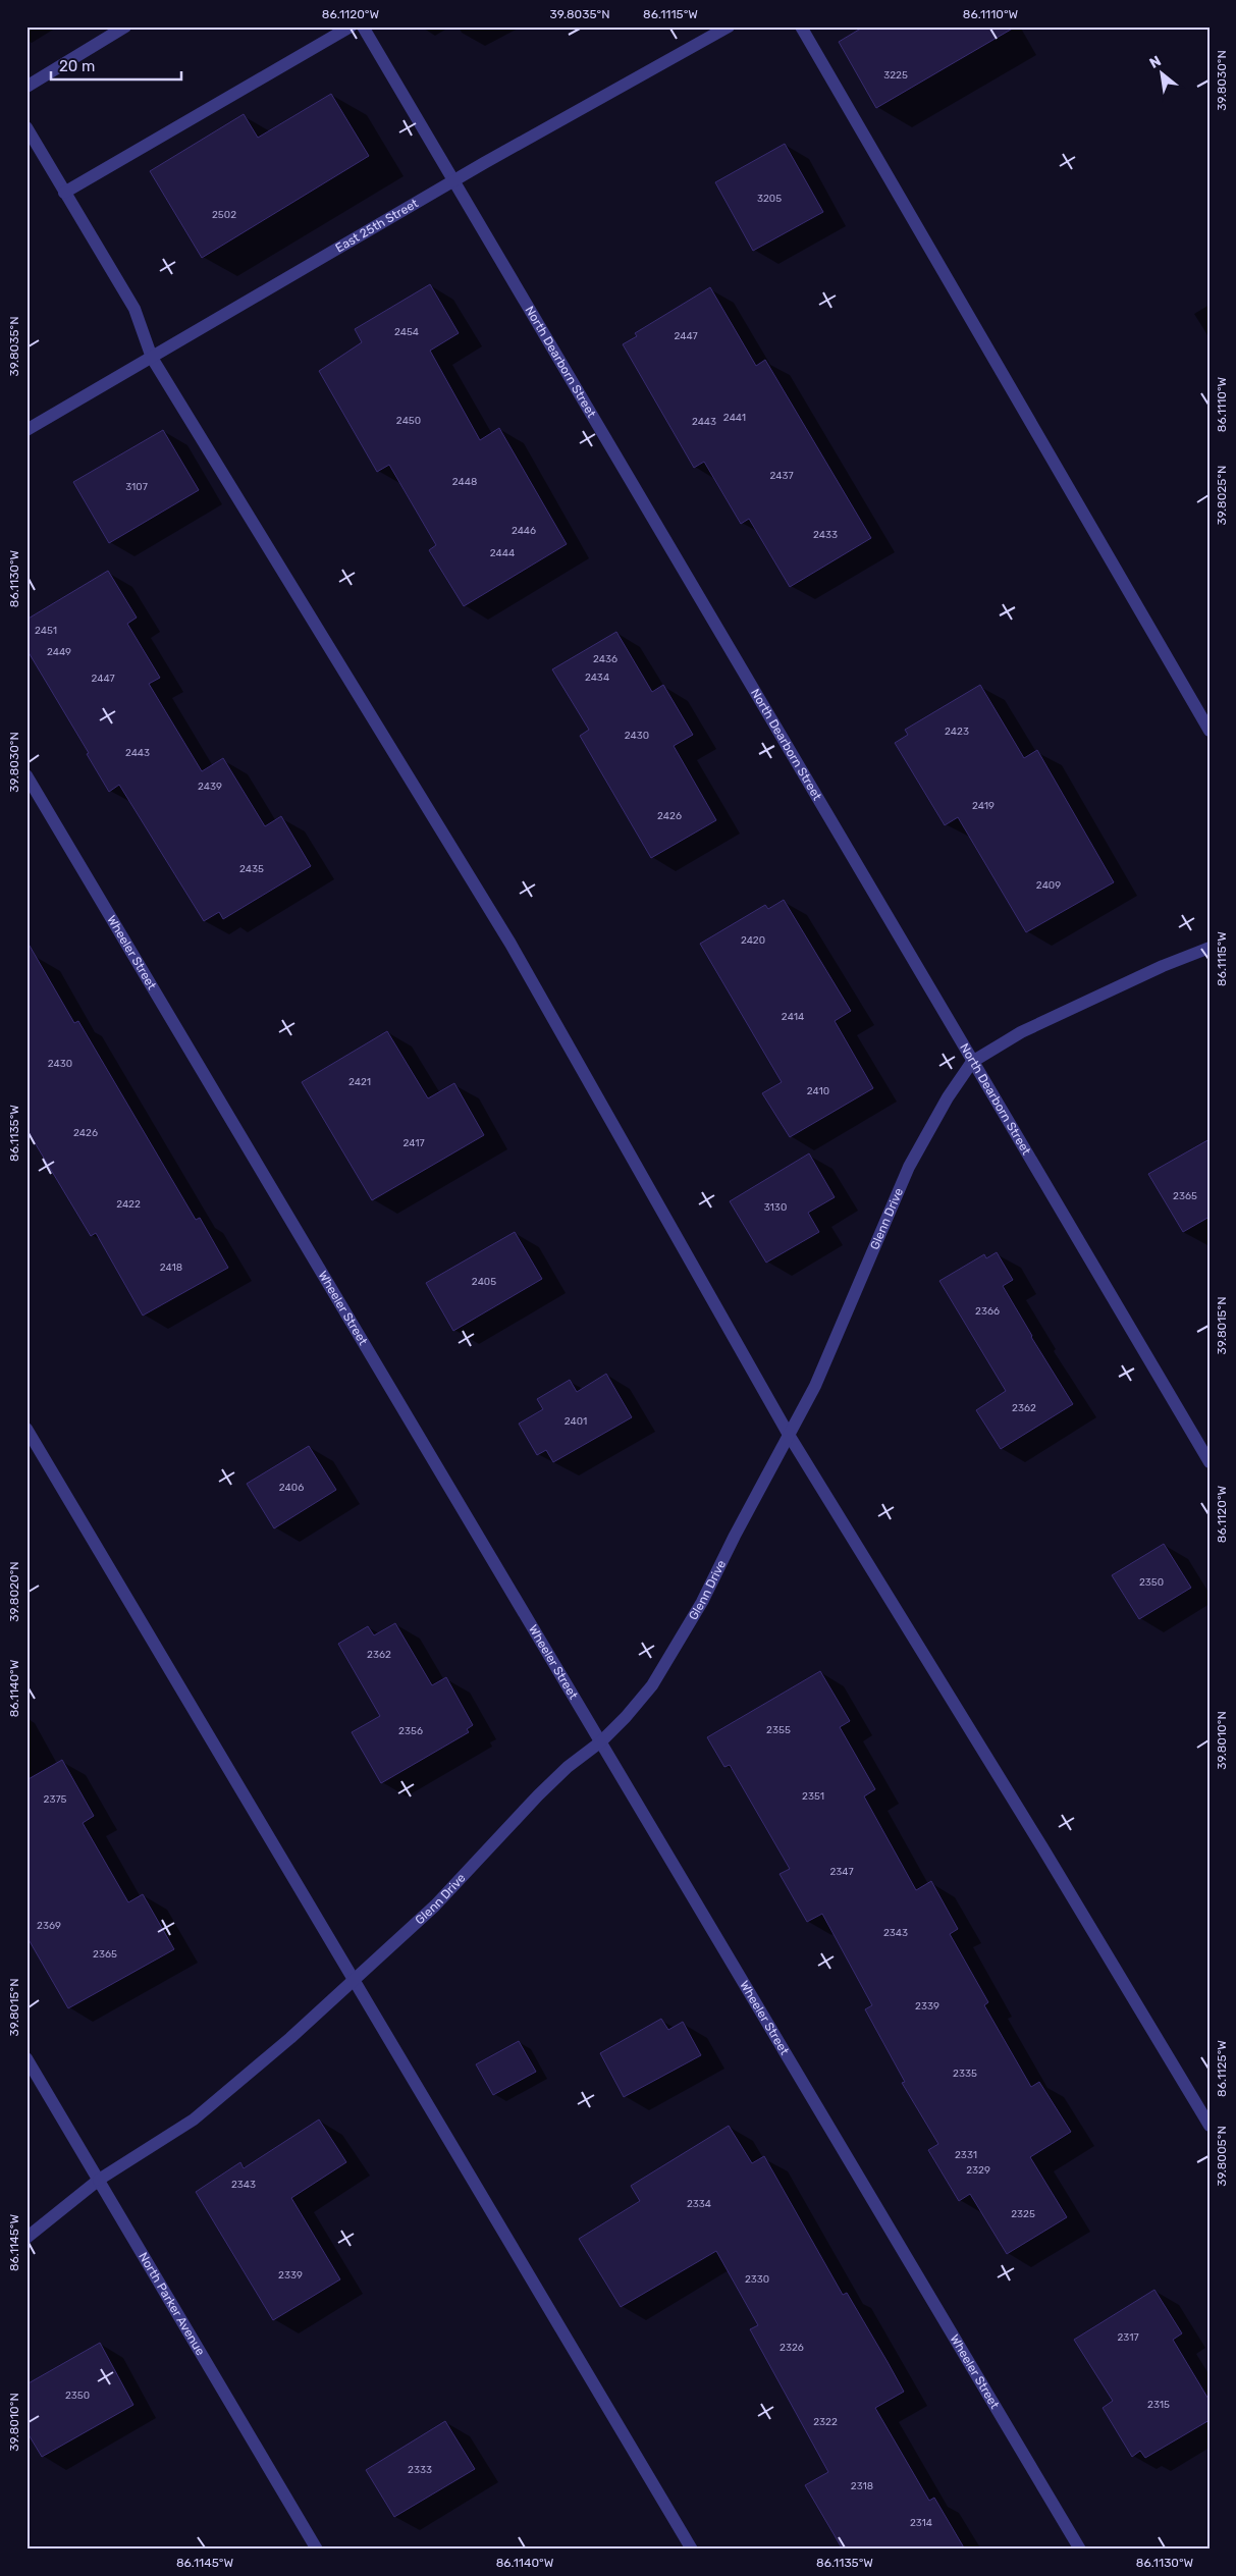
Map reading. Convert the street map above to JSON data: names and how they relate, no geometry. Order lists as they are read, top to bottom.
{
  "streets": {
    "street": [
      "East 25th Street",
      "North Dearborn Street",
      "Wheeler Street",
      "Glenn Drive",
      "North Parker Avenue"
    ]
  },
  "crossings": [
    ["East 25th Street", "North Dearborn Street"],
    ["North Dearborn Street", "Glenn Drive"],
    ["Wheeler Street", "Glenn Drive"],
    ["Glenn Drive", "North Parker Avenue"]
  ],
  "house_numbers": [
    "3225",
    "3205",
    "2502",
    "2454",
    "2447",
    "2441",
    "2450",
    "2443",
    "2437",
    "2448",
    "3107",
    "2446",
    "2433",
    "2444",
    "2451",
    "2449",
    "2436",
    "2434",
    "2447",
    "2423",
    "2430",
    "2443",
    "2439",
    "2419",
    "2426",
    "2435",
    "2409",
    "2420",
    "2414",
    "2430",
    "2421",
    "2410",
    "2426",
    "2417",
    "2365",
    "2422",
    "3130",
    "2418",
    "2405",
    "2366",
    "2362",
    "2401",
    "2406",
    "2350",
    "2362",
    "2355",
    "2356",
    "2351",
    "2375",
    "2347",
    "2369",
    "2343",
    "2365",
    "2339",
    "2335",
    "2331",
    "2329",
    "2343",
    "2334",
    "2325",
    "2339",
    "2330",
    "2317",
    "2326",
    "2350",
    "2315",
    "2322",
    "2333",
    "2318",
    "2314"
  ],
  "scale_bar": "20 m",
  "north": "top left",
  "coordinates": [
    "86.1120°W",
    "39.8035°N",
    "86.1115°W",
    "86.1110°W",
    "39.8030°N",
    "39.8025°N",
    "86.1130°W",
    "86.1135°W",
    "39.8015°N",
    "39.8020°N",
    "86.1140°W",
    "39.8010°N",
    "86.1125°W",
    "39.8005°N",
    "86.1145°W"
  ]
}
